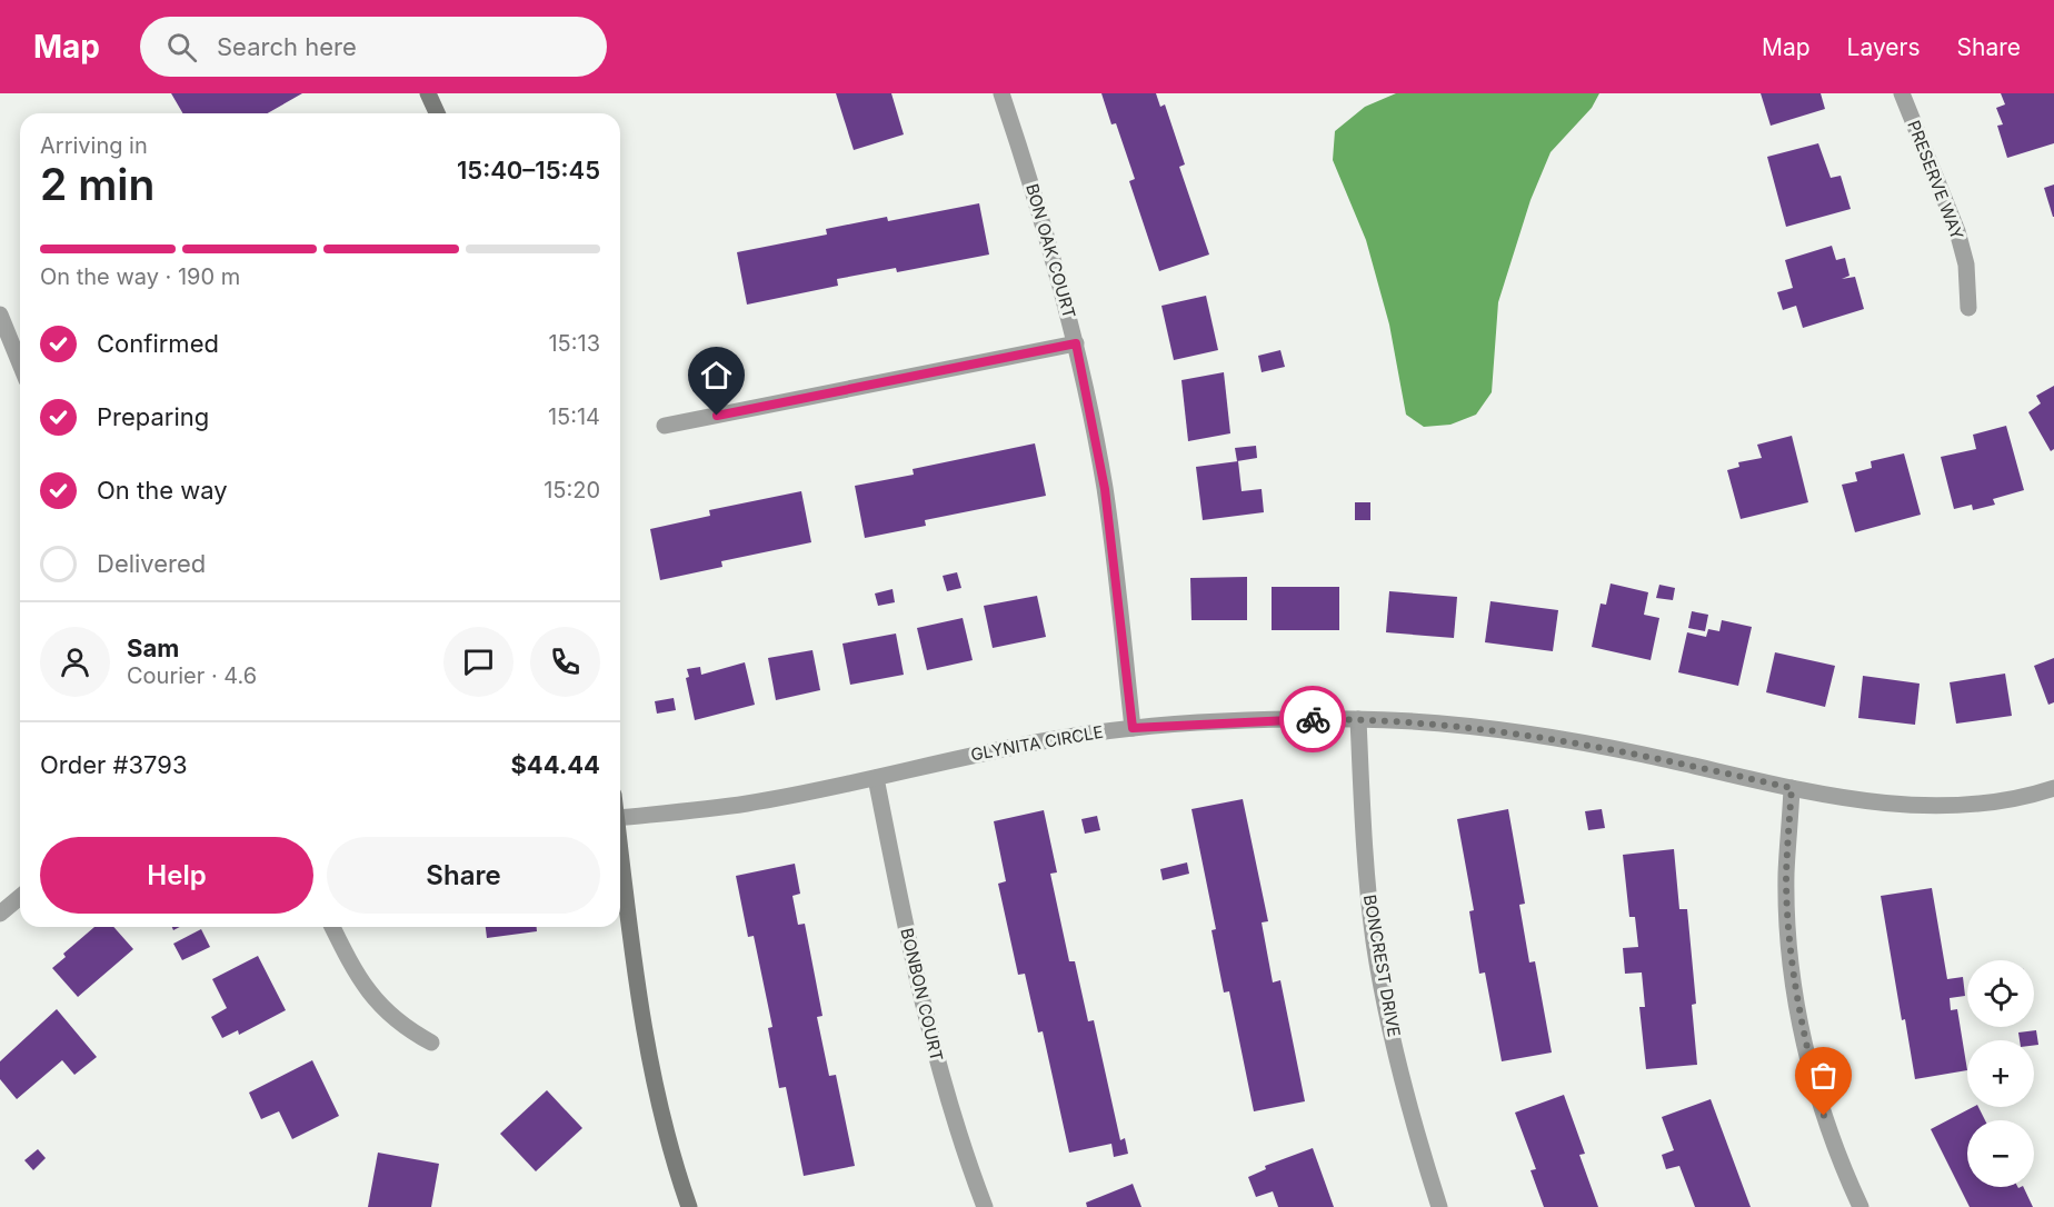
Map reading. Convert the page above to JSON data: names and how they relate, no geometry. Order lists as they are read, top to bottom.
{
  "streets": {
    "street": [
      "PRESERVE WAY",
      "BON OAK COURT",
      "GLYNITA CIRCLE",
      "BONCREST DRIVE",
      "BONBON COURT"
    ]
  },
  "crossings": [
    ["BON OAK COURT", "GLYNITA CIRCLE"],
    ["GLYNITA CIRCLE", "BONCREST DRIVE"],
    ["GLYNITA CIRCLE", "BONBON COURT"]
  ],
  "page": {
    "header": "Map",
    "search": "Search here",
    "nav": ["Map", "Layers", "Share"],
    "heading": ["2 min", "Arriving in", "15:40–15:45"],
    "panel": [
      "Sam",
      "Courier · 4.6",
      "Order #3793",
      "$44.44"
    ],
    "bar": "On the way · 190 m",
    "list": [
      ["Confirmed", "15:13"],
      ["Preparing", "15:14"],
      ["On the way", "15:20"],
      "Delivered"
    ],
    "buttons": ["Help", "Share"],
    "map_buttons": ["+", "−"]
  }
}
